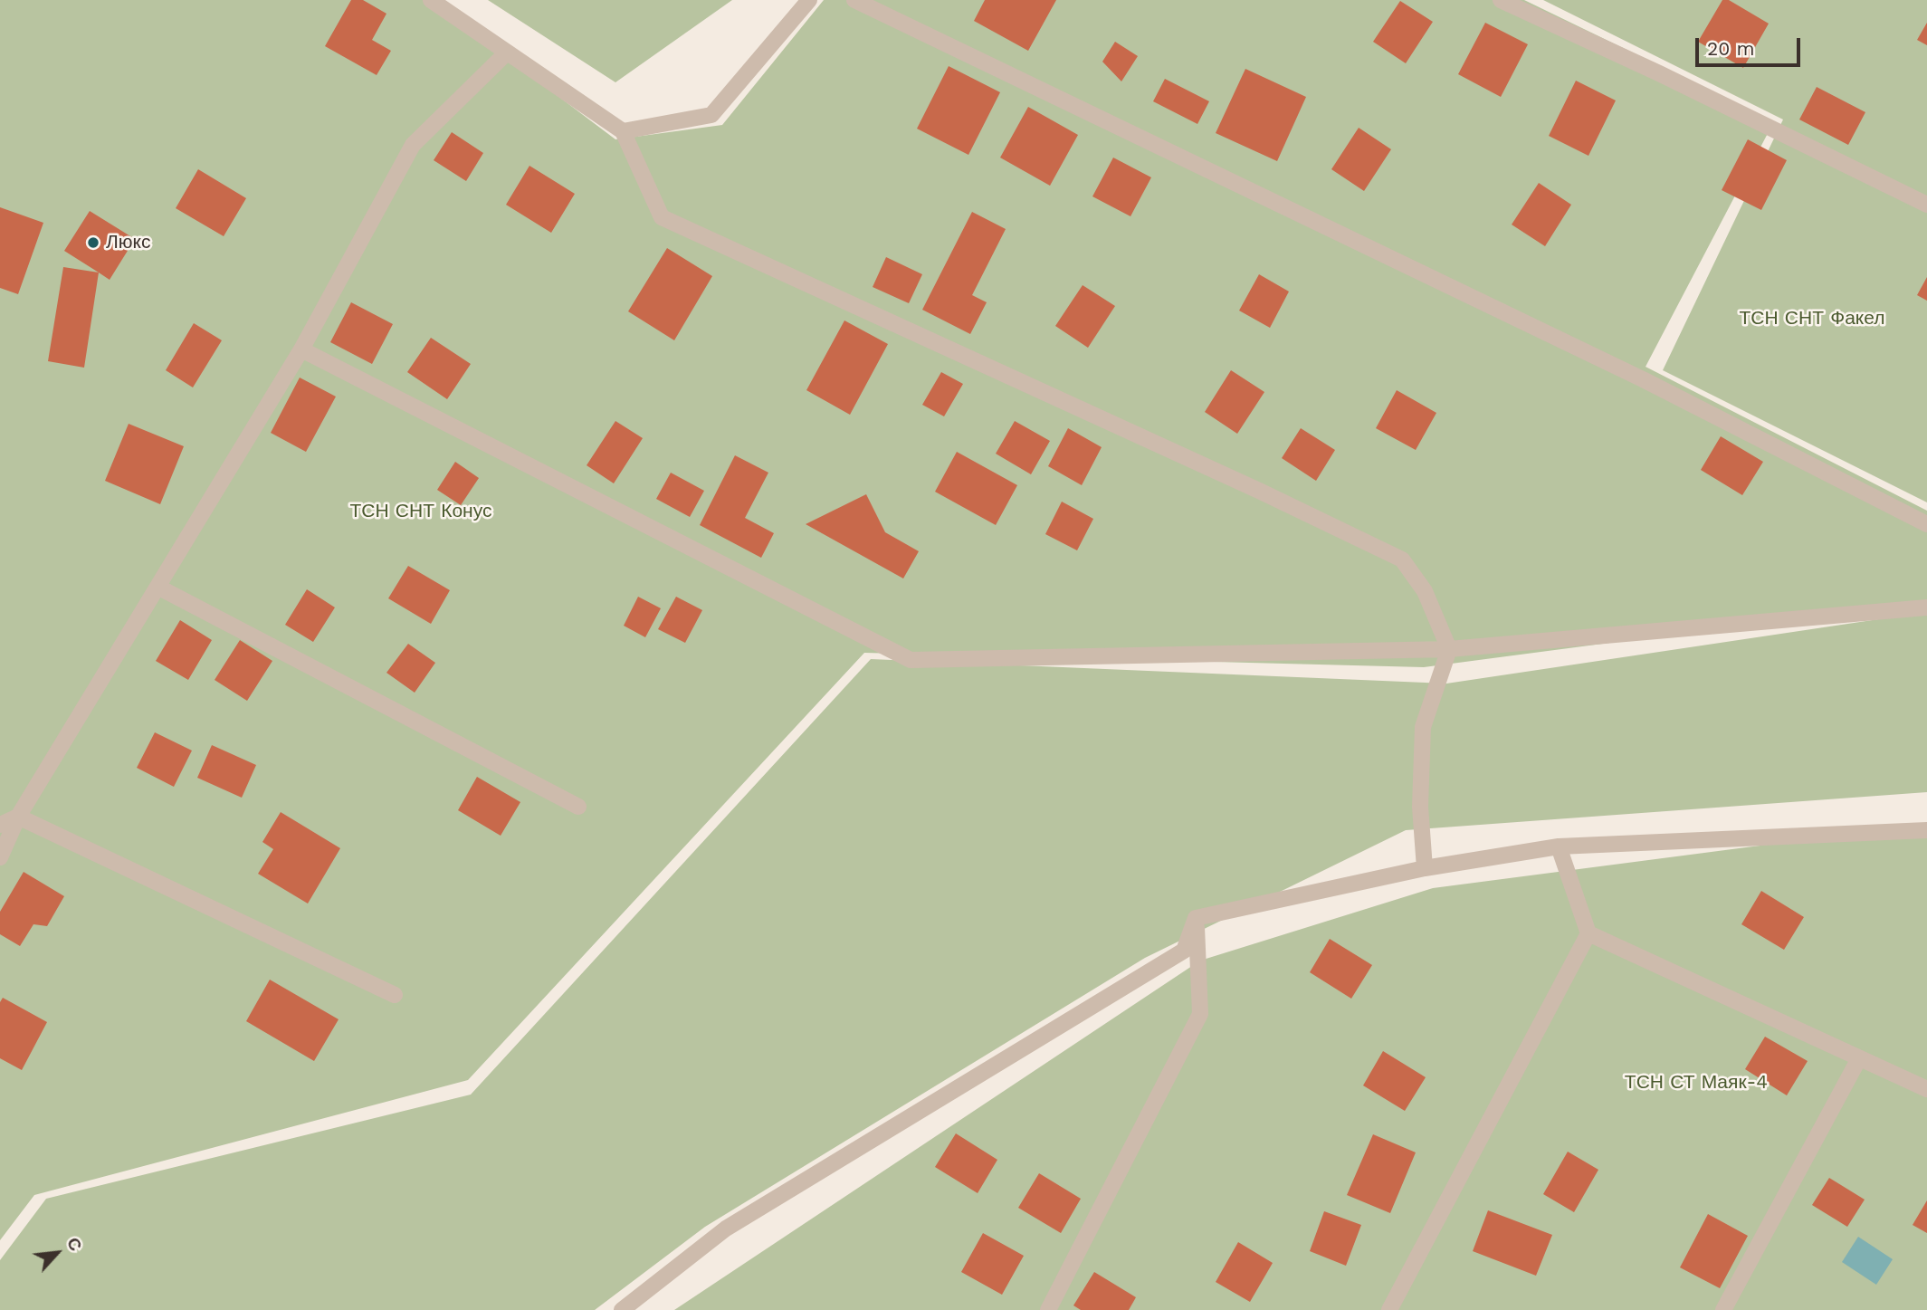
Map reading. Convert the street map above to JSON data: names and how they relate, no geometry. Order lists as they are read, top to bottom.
{
  "parks": ["ТСН СНТ Факел", "ТСН СНТ Конус", "ТСН СТ Маяк-4"],
  "places": ["Люкс"],
  "scale_bar": "20 m",
  "north": "top right"
}
